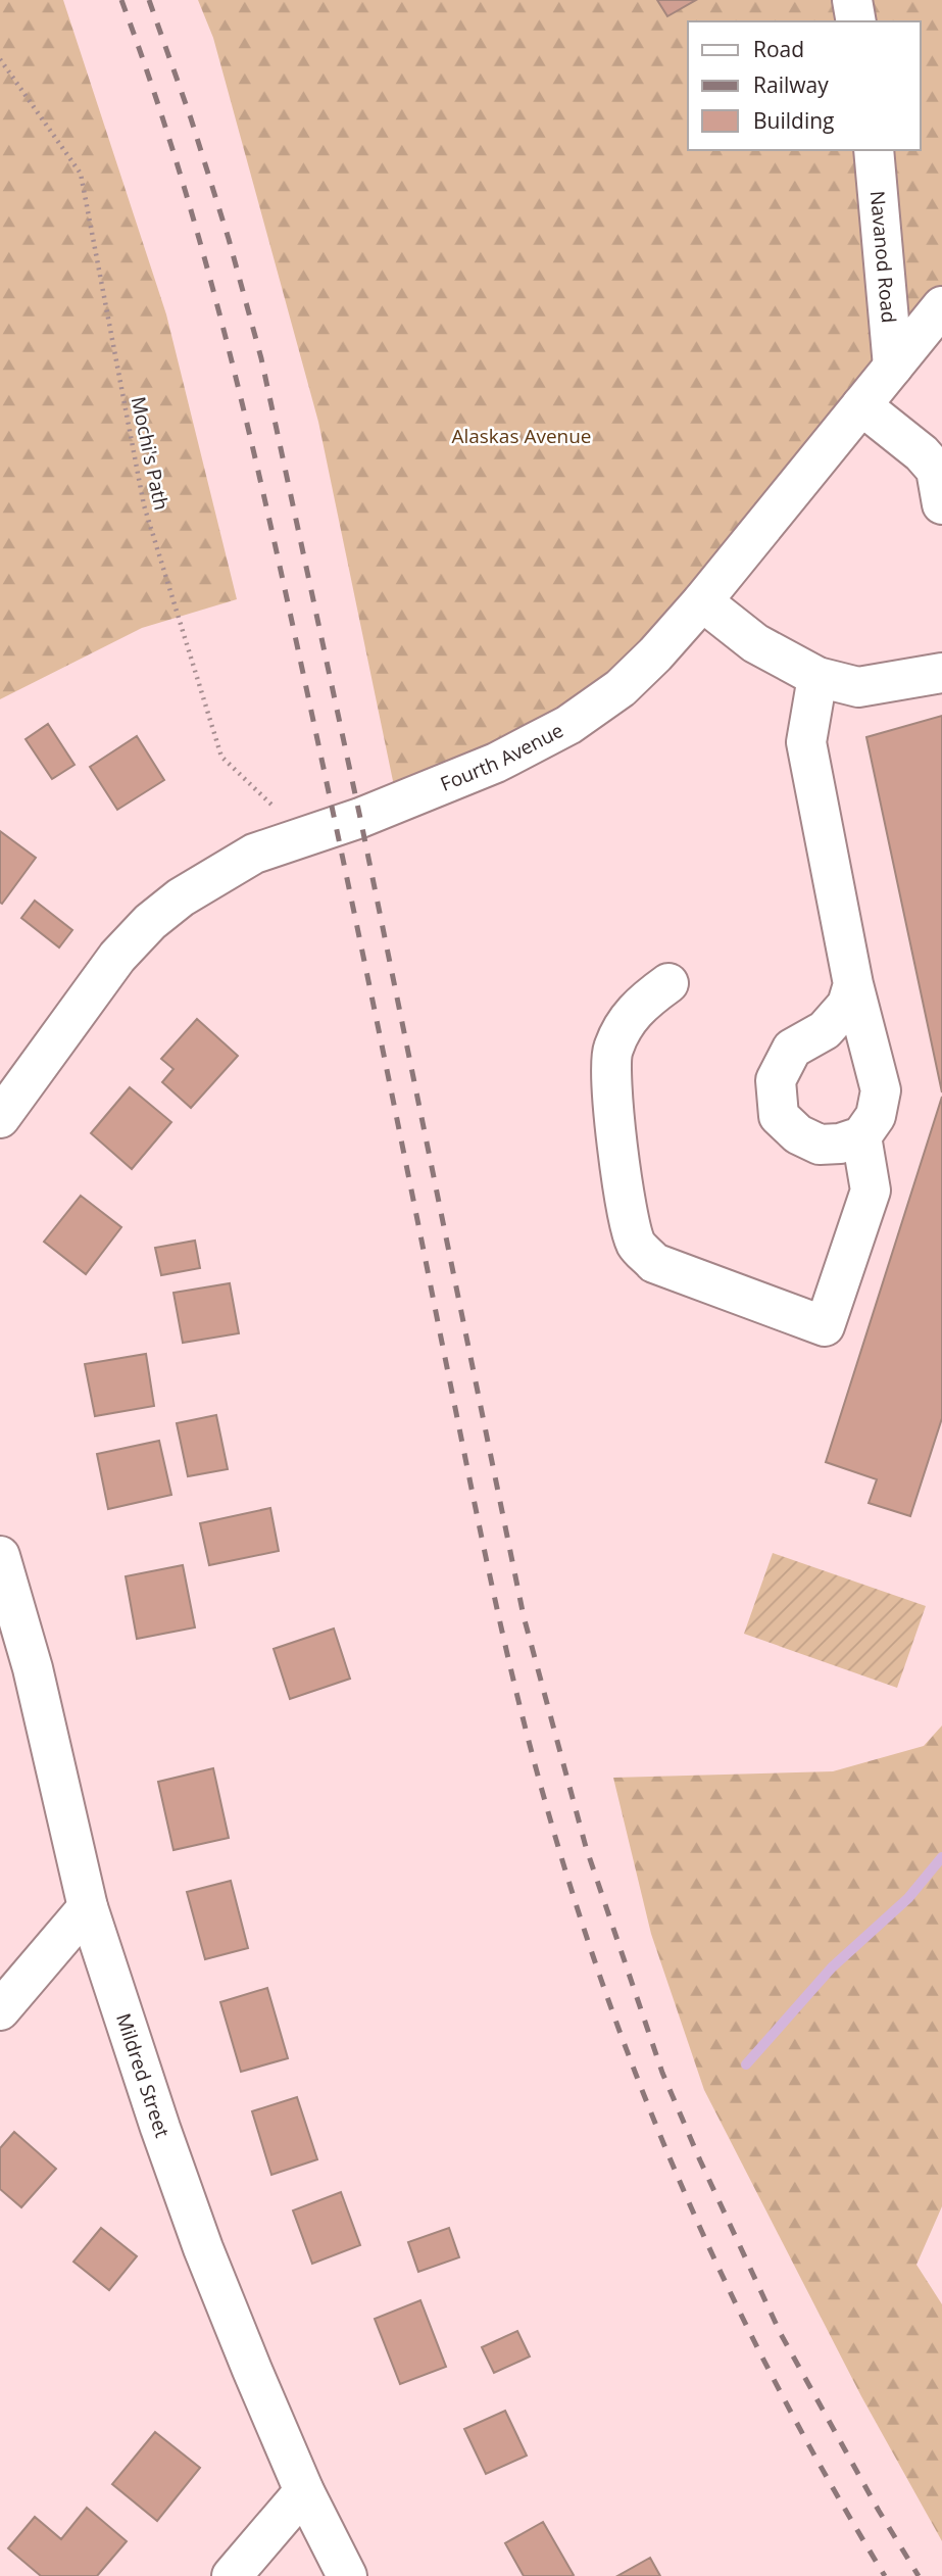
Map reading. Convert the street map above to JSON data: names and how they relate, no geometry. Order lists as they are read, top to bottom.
{
  "streets": {
    "street": ["Navanod Road", "Fourth Avenue", "Mildred Street"],
    "path": ["Mochi's Path"]
  },
  "crossings": [
    ["Navanod Road", "Fourth Avenue"],
    ["Mochi's Path", "Fourth Avenue"]
  ],
  "parks": ["Alaskas Avenue"],
  "legend": ["Road", "Railway", "Building"]
}
